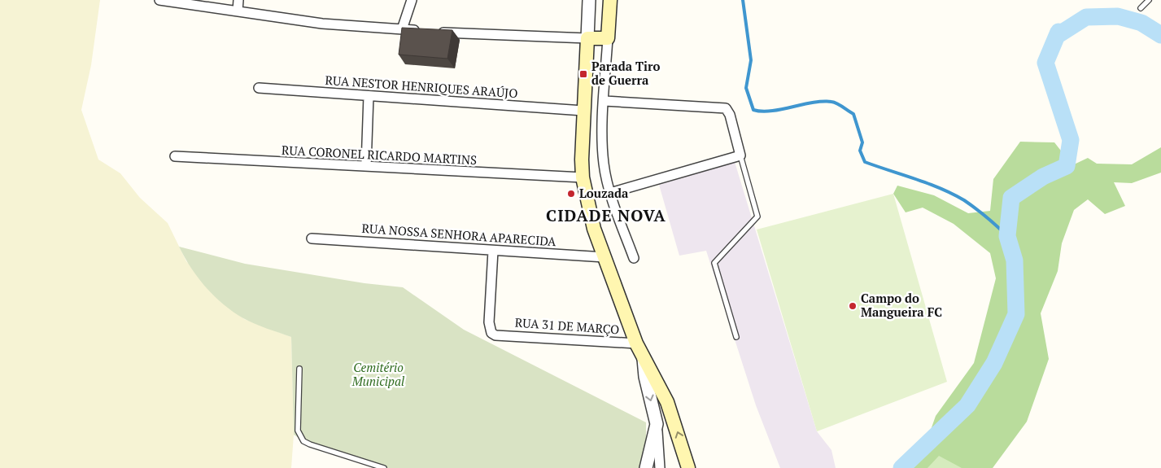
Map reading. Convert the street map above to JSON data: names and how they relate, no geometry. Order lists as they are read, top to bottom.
{
  "streets": {
    "street": [
      "RUA NESTOR HENRIQUES ARAÚJO",
      "RUA CORONEL RICARDO MARTINS",
      "RUA NOSSA SENHORA APARECIDA",
      "RUA 31 DE MARÇO"
    ]
  },
  "crossings": [
    ["RUA NOSSA SENHORA APARECIDA", "RUA 31 DE MARÇO"]
  ],
  "districts": ["CIDADE NOVA"],
  "parks": ["Cemitério Municipal"],
  "places": {
    "transit": ["Parada Tiro de Guerra"],
    "other": ["Louzada", "Campo do Mangueira FC"]
  }
}
